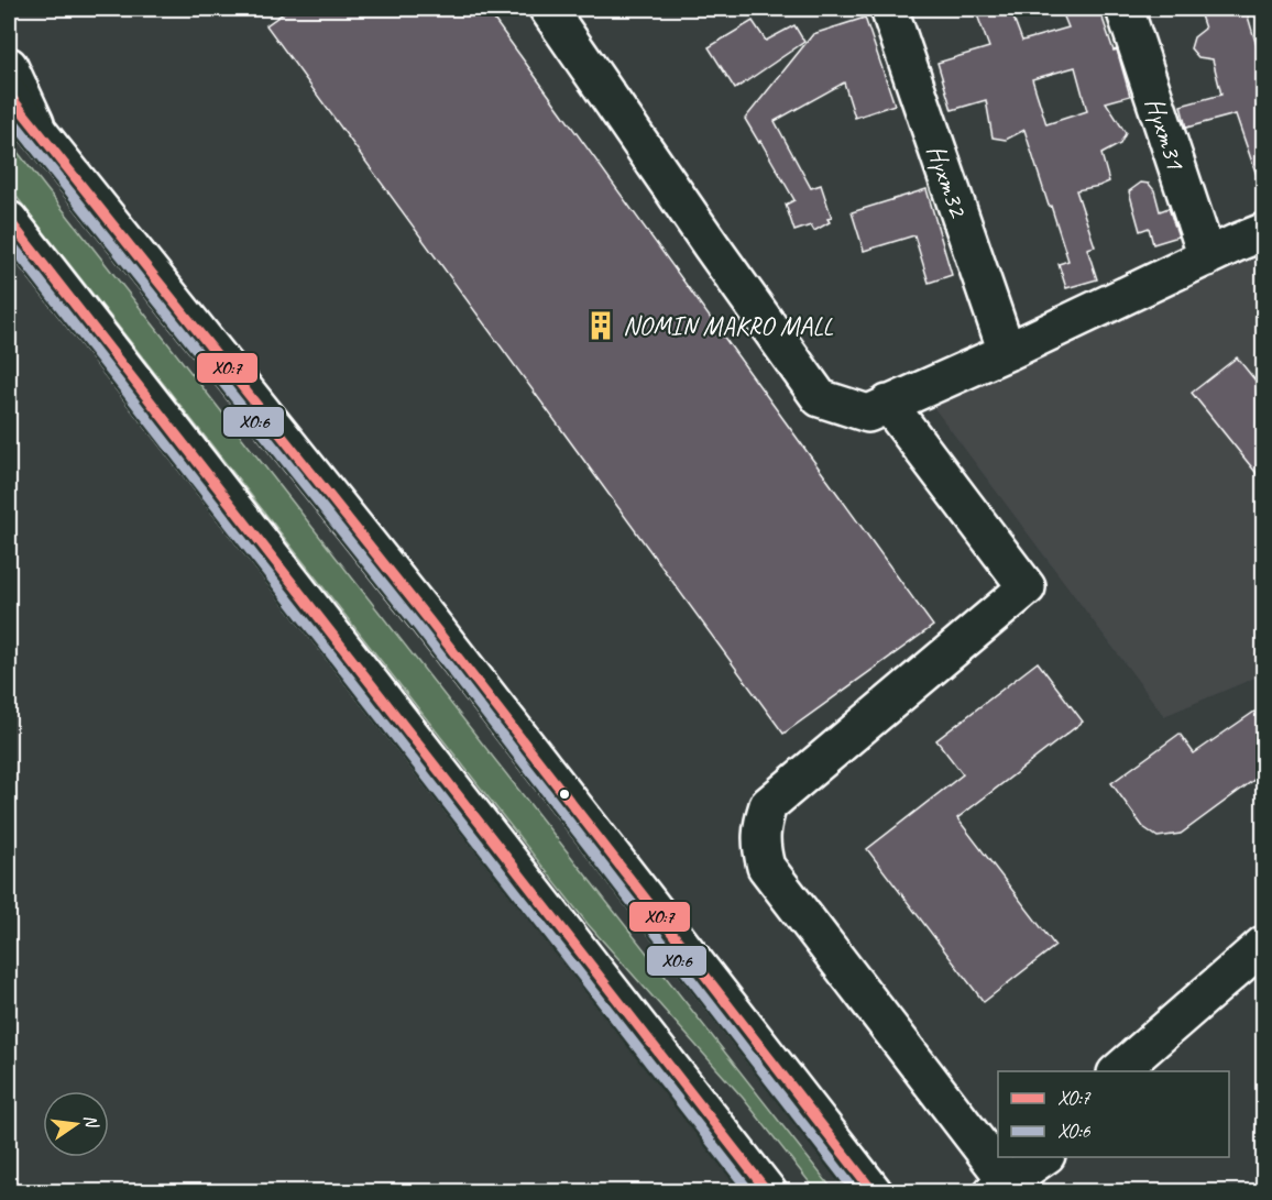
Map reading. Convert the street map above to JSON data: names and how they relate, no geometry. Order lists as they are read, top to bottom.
{
  "streets": {
    "main road": ["Нүхт31", "Нүхт32"]
  },
  "places": {
    "building": ["NOMIN MAKRO MALL"]
  },
  "lines": ["transit line ХО:7", "transit line ХО:6"],
  "legend": ["ХО:7", "ХО:6"],
  "north": "right"
}
